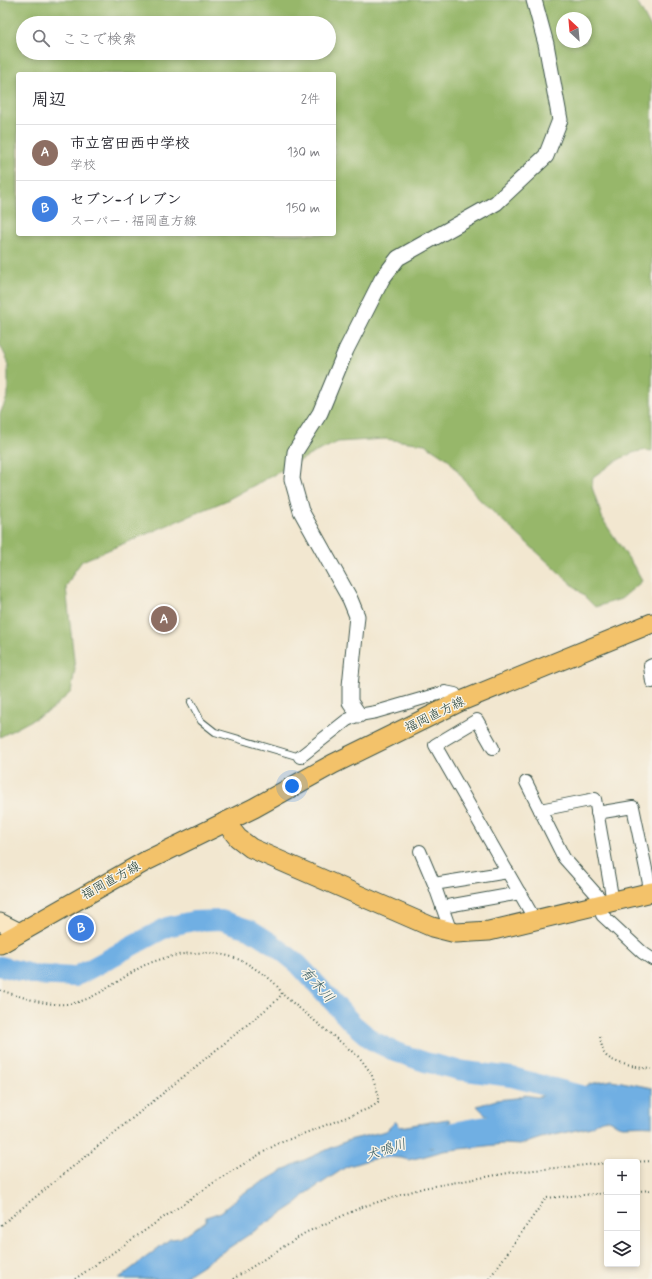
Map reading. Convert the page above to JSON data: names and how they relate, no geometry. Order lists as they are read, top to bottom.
{
  "streets": {
    "main road": ["福岡直方線"]
  },
  "water": ["有木川", "犬鳴川"],
  "north": "top left",
  "page": {
    "search": "ここで検索",
    "heading": ["周辺", "2件"],
    "list": [
      {
        "mark": "A",
        "name": "市立宮田西中学校",
        "note": "学校",
        "value": "130 m"
      },
      {
        "mark": "B",
        "name": "セブン-イレブン",
        "note": "スーパー · 福岡直方線",
        "value": "150 m"
      }
    ],
    "pins": ["A", "B"],
    "map_buttons": ["+", "−"]
  }
}
